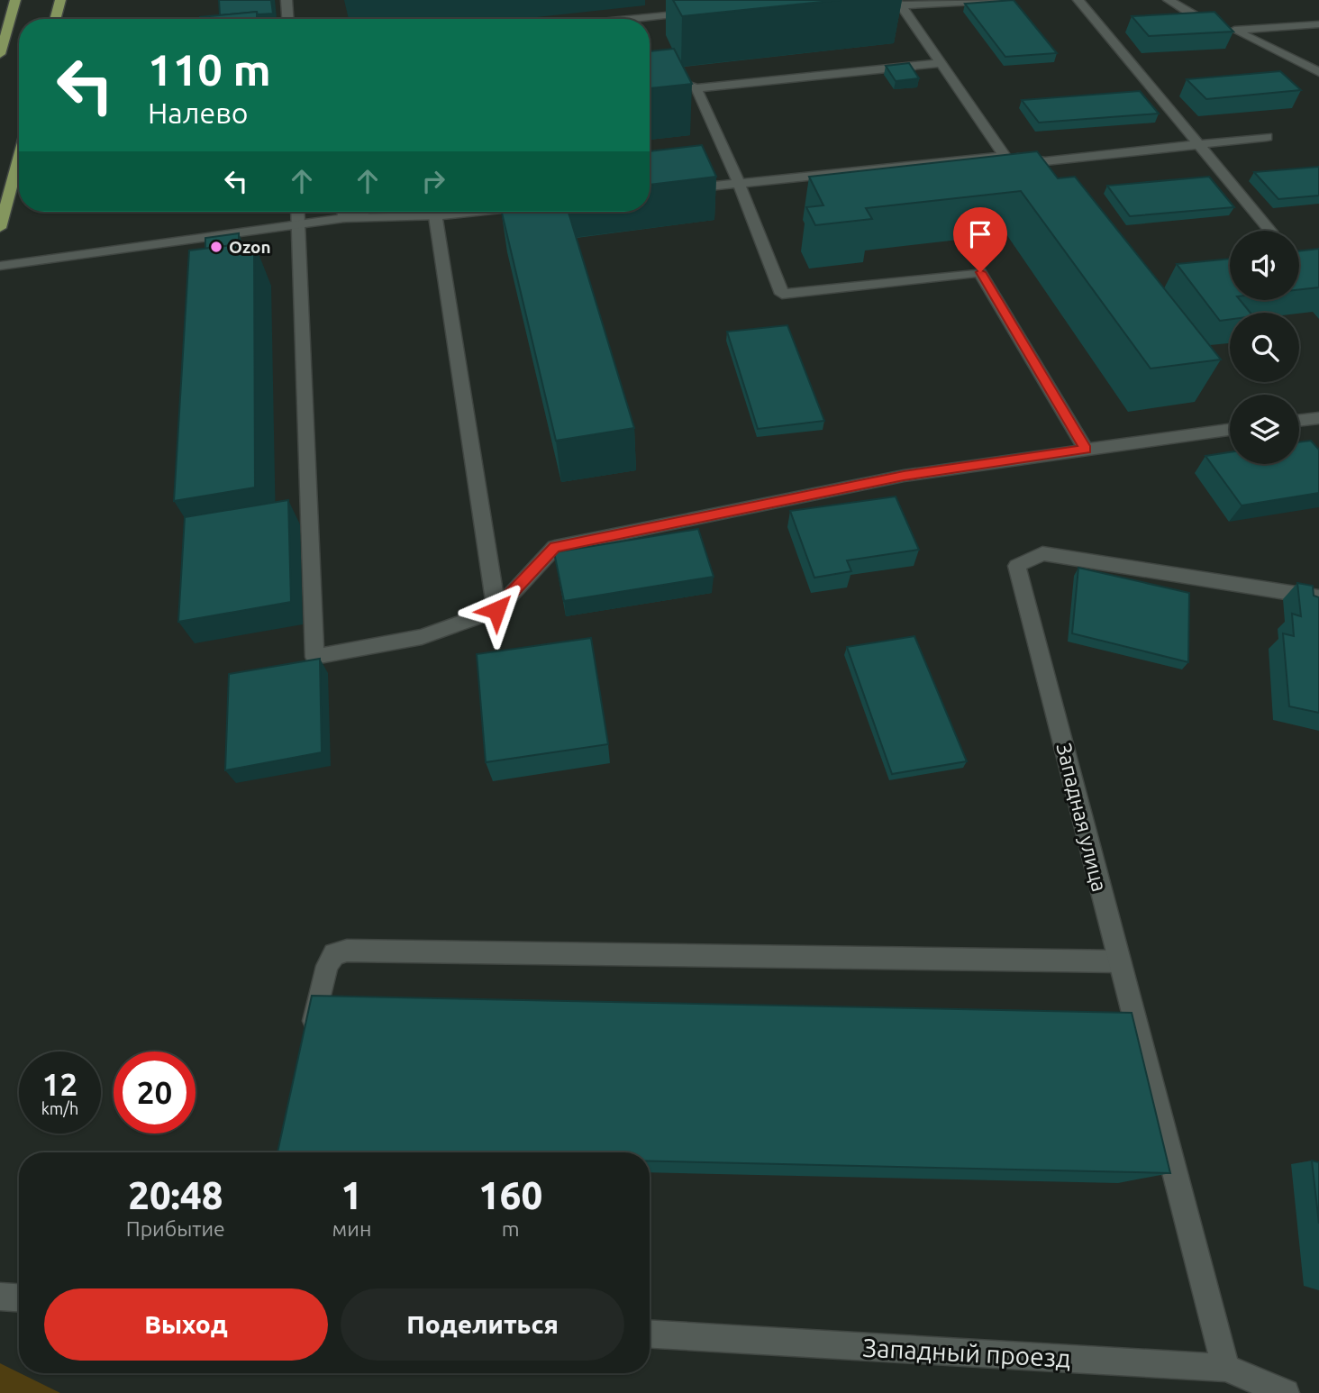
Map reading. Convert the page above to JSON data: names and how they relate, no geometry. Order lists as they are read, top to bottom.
{
  "streets": {
    "street": ["Западная улица", "Западный проезд"]
  },
  "crossings": [
    ["Западная улица", "Западный проезд"]
  ],
  "places": ["Ozon"],
  "page": {
    "turn": ["110 m", "Налево"],
    "speed": "12 km/h",
    "limit": "20",
    "eta": [
      "20:48",
      "Прибытие",
      "1",
      "мин",
      "160",
      "m"
    ],
    "buttons": ["Выход", "Поделиться"]
  }
}
